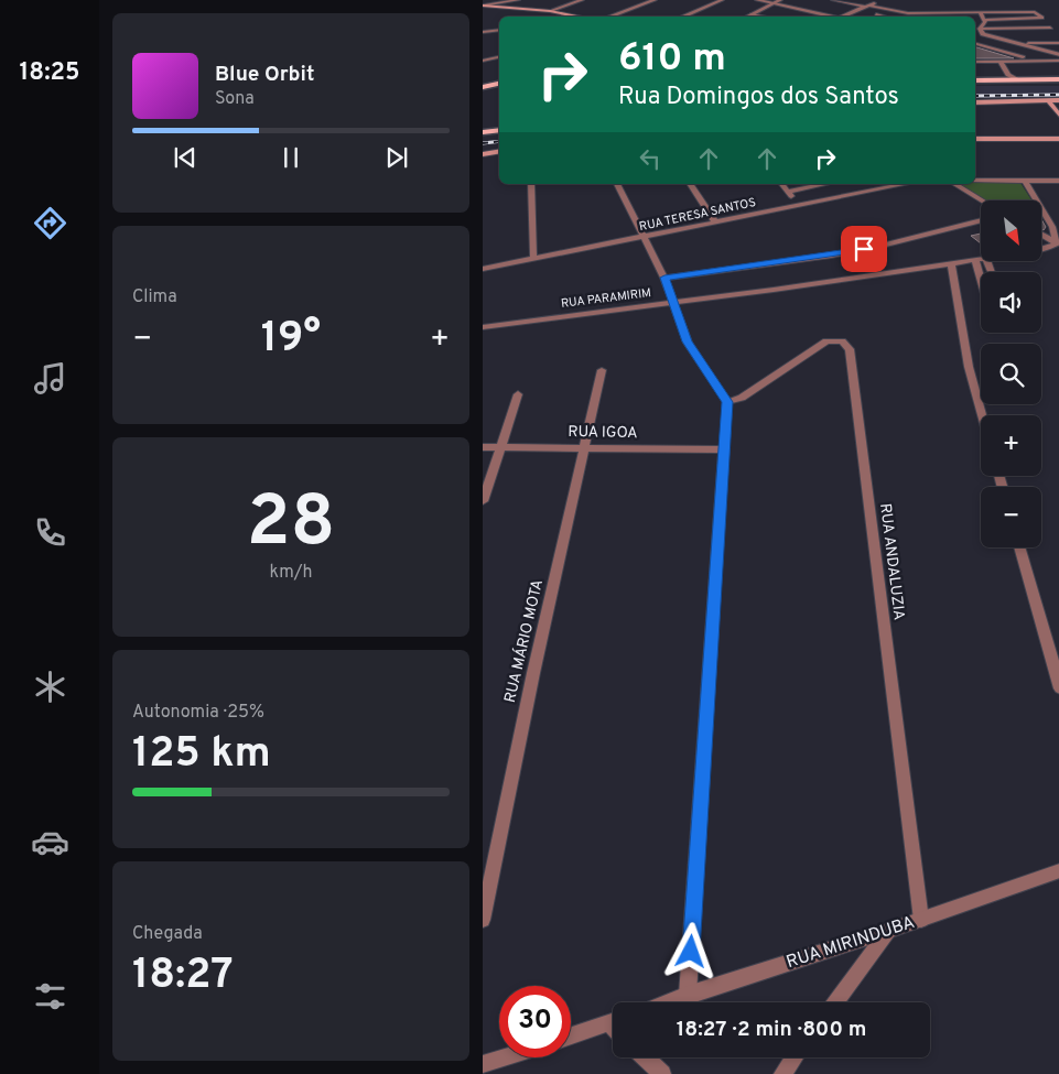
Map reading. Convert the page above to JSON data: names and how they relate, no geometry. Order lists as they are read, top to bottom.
{
  "streets": {
    "street": [
      "RUA TERESA SANTOS",
      "RUA PARAMIRIM",
      "RUA IGOA",
      "RUA ANDALUZIA",
      "RUA MÁRIO MOTA",
      "RUA MIRINDUBA"
    ]
  },
  "crossings": [
    ["RUA IGOA", "RUA MÁRIO MOTA"],
    ["RUA ANDALUZIA", "RUA MIRINDUBA"]
  ],
  "north": "bottom right",
  "page": {
    "tabs": "18:25",
    "turn": ["610 m", "Rua Domingos dos Santos"],
    "song": ["Blue Orbit", "Sona"],
    "map_buttons": ["+", "−"],
    "tile": [
      "Clima",
      ["28", "km/h"],
      ["Autonomia · 25%", "125 km"],
      ["Chegada", "18:27"]
    ],
    "heat": ["−", "19°", "+"],
    "limit": "30",
    "trip": "18:27 · 2 min · 800 m"
  }
}
